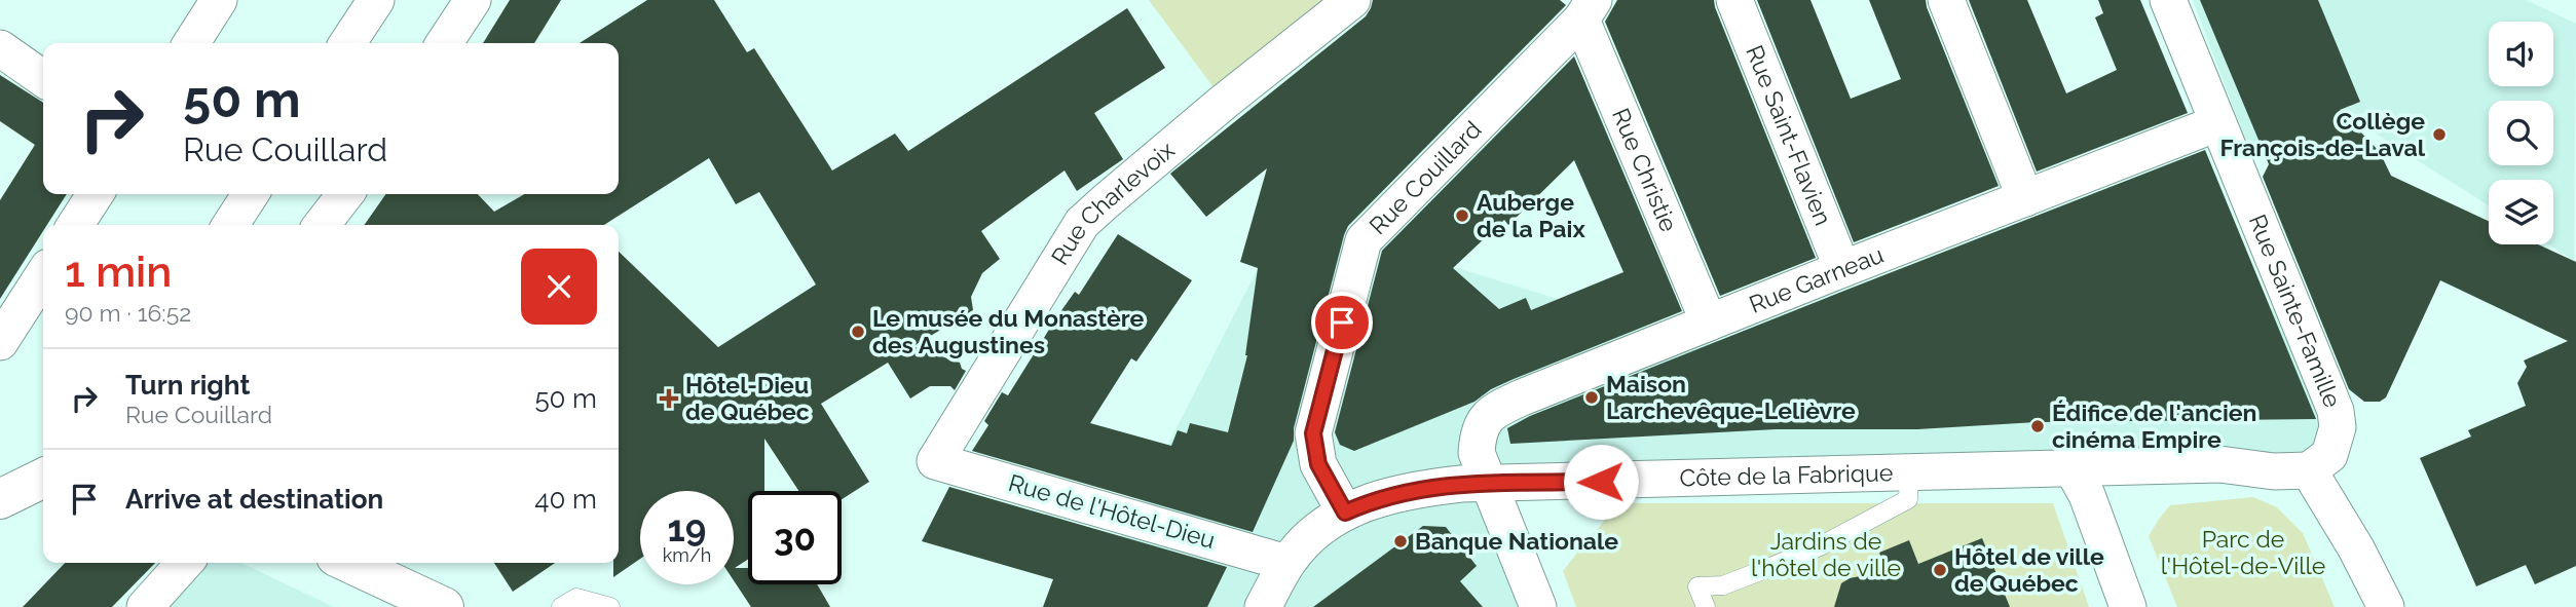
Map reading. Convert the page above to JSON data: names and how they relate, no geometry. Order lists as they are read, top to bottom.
{
  "streets": {
    "street": [
      "Rue Saint-Flavien",
      "Rue Christie",
      "Rue Couillard",
      "Rue Charlevoix",
      "Rue Garneau",
      "Rue Sainte-Famille",
      "Côte de la Fabrique",
      "Rue de l'Hôtel-Dieu"
    ]
  },
  "crossings": [
    ["Rue Saint-Flavien", "Rue Garneau"],
    ["Rue Christie", "Rue Couillard"],
    ["Rue Christie", "Rue Garneau"],
    ["Rue Couillard", "Côte de la Fabrique"],
    ["Rue Charlevoix", "Rue de l'Hôtel-Dieu"],
    ["Rue Garneau", "Rue Sainte-Famille"],
    ["Rue Garneau", "Côte de la Fabrique"],
    ["Rue Sainte-Famille", "Côte de la Fabrique"],
    ["Côte de la Fabrique", "Rue de l'Hôtel-Dieu"]
  ],
  "parks": ["Parc de l'Hôtel-de-Ville", "Jardins de l'hôtel de ville"],
  "places": {
    "other": [
      "Collège François-de-Laval",
      "Auberge de la Paix",
      "Le musée du Monastère des Augustines",
      "Maison Larchevêque-Lelièvre",
      "Édifice de l'ancien cinéma Empire",
      "Banque Nationale",
      "Hôtel de ville de Québec"
    ],
    "health": ["Hôtel-Dieu de Québec"]
  },
  "page": {
    "turn": ["50 m", "Rue Couillard"],
    "heading": ["1 min", "90 m · 16:52"],
    "list": [
      {
        "name": "Turn right",
        "note": "Rue Couillard",
        "value": "50 m"
      },
      {
        "name": "Arrive at destination",
        "value": "40 m"
      }
    ],
    "speed": "19 km/h",
    "limit": "30"
  }
}
